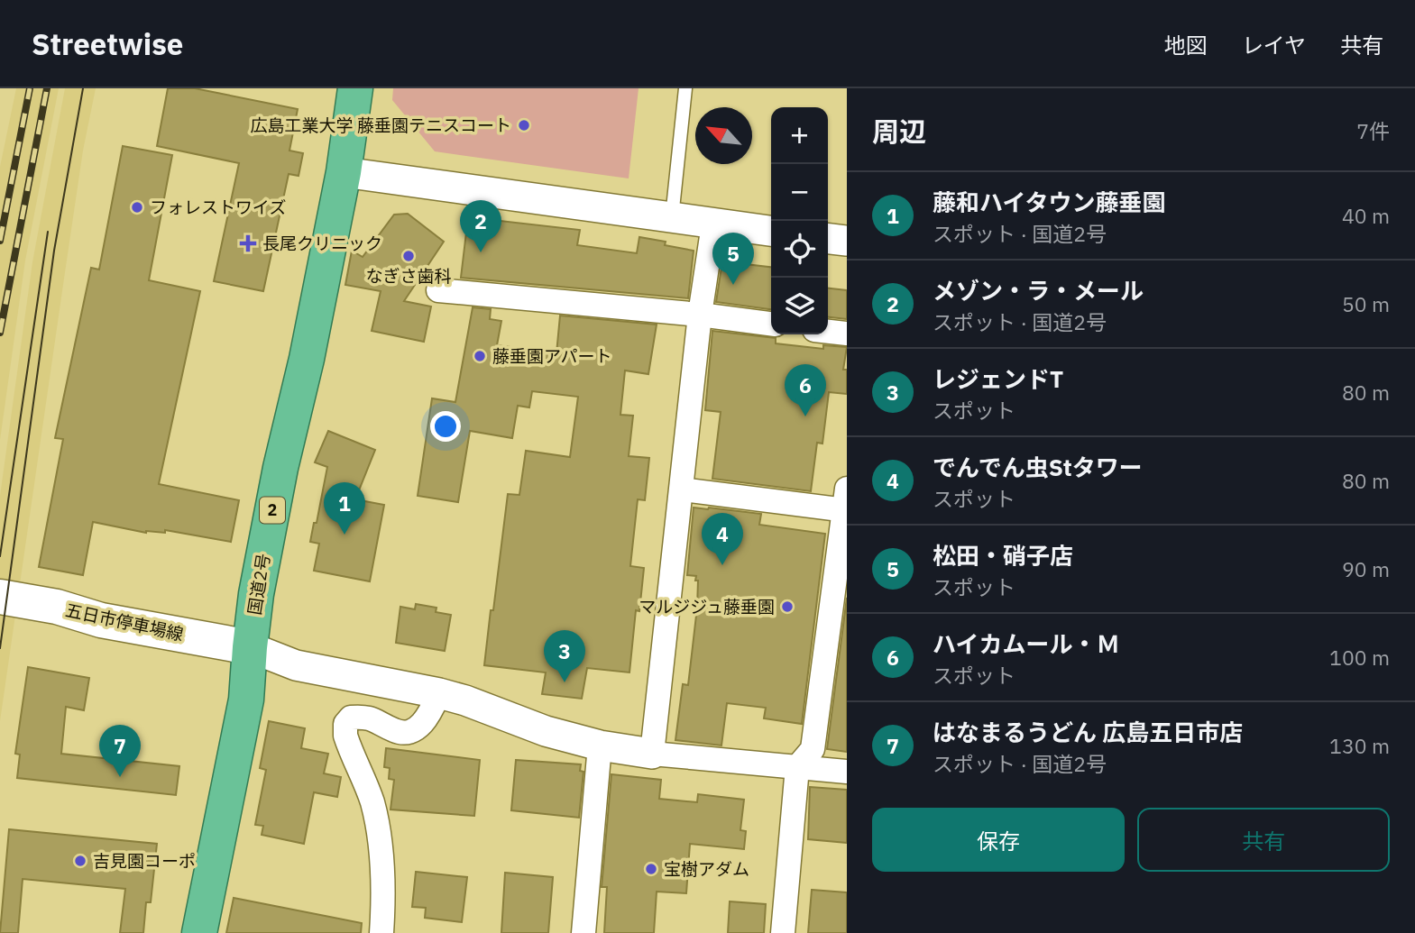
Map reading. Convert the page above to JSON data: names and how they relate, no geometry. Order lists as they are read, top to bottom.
{
  "streets": {
    "highway": ["2", "国道2号"],
    "main road": ["五日市停車場線"]
  },
  "crossings": [
    ["国道2号", "五日市停車場線"]
  ],
  "places": {
    "other": [
      "広島工業大学 藤垂園テニスコート",
      "フォレストワイズ",
      "なぎさ歯科",
      "藤垂園アパート",
      "マルジジュ藤垂園",
      "吉見園コーポ",
      "宝樹アダム"
    ],
    "health": ["長尾クリニック"]
  },
  "north": "top left",
  "page": {
    "header": "Streetwise",
    "nav": ["地図", "レイヤ", "共有"],
    "heading": ["周辺", "7件"],
    "map_buttons": ["+", "−"],
    "list": [
      {
        "mark": "1",
        "name": "藤和ハイタウン藤垂園",
        "note": "スポット · 国道2号",
        "value": "40 m"
      },
      {
        "mark": "2",
        "name": "メゾン・ラ・メール",
        "note": "スポット · 国道2号",
        "value": "50 m"
      },
      {
        "mark": "3",
        "name": "レジェンドT",
        "note": "スポット",
        "value": "80 m"
      },
      {
        "mark": "4",
        "name": "でんでん虫Stタワー",
        "note": "スポット",
        "value": "80 m"
      },
      {
        "mark": "5",
        "name": "松田・硝子店",
        "note": "スポット",
        "value": "90 m"
      },
      {
        "mark": "6",
        "name": "ハイカムール・Ｍ",
        "note": "スポット",
        "value": "100 m"
      },
      {
        "mark": "7",
        "name": "はなまるうどん 広島五日市店",
        "note": "スポット · 国道2号",
        "value": "130 m"
      }
    ],
    "pins": [
      "2",
      "5",
      "6",
      "1",
      "4",
      "3",
      "7"
    ],
    "buttons": ["保存", "共有"]
  }
}
